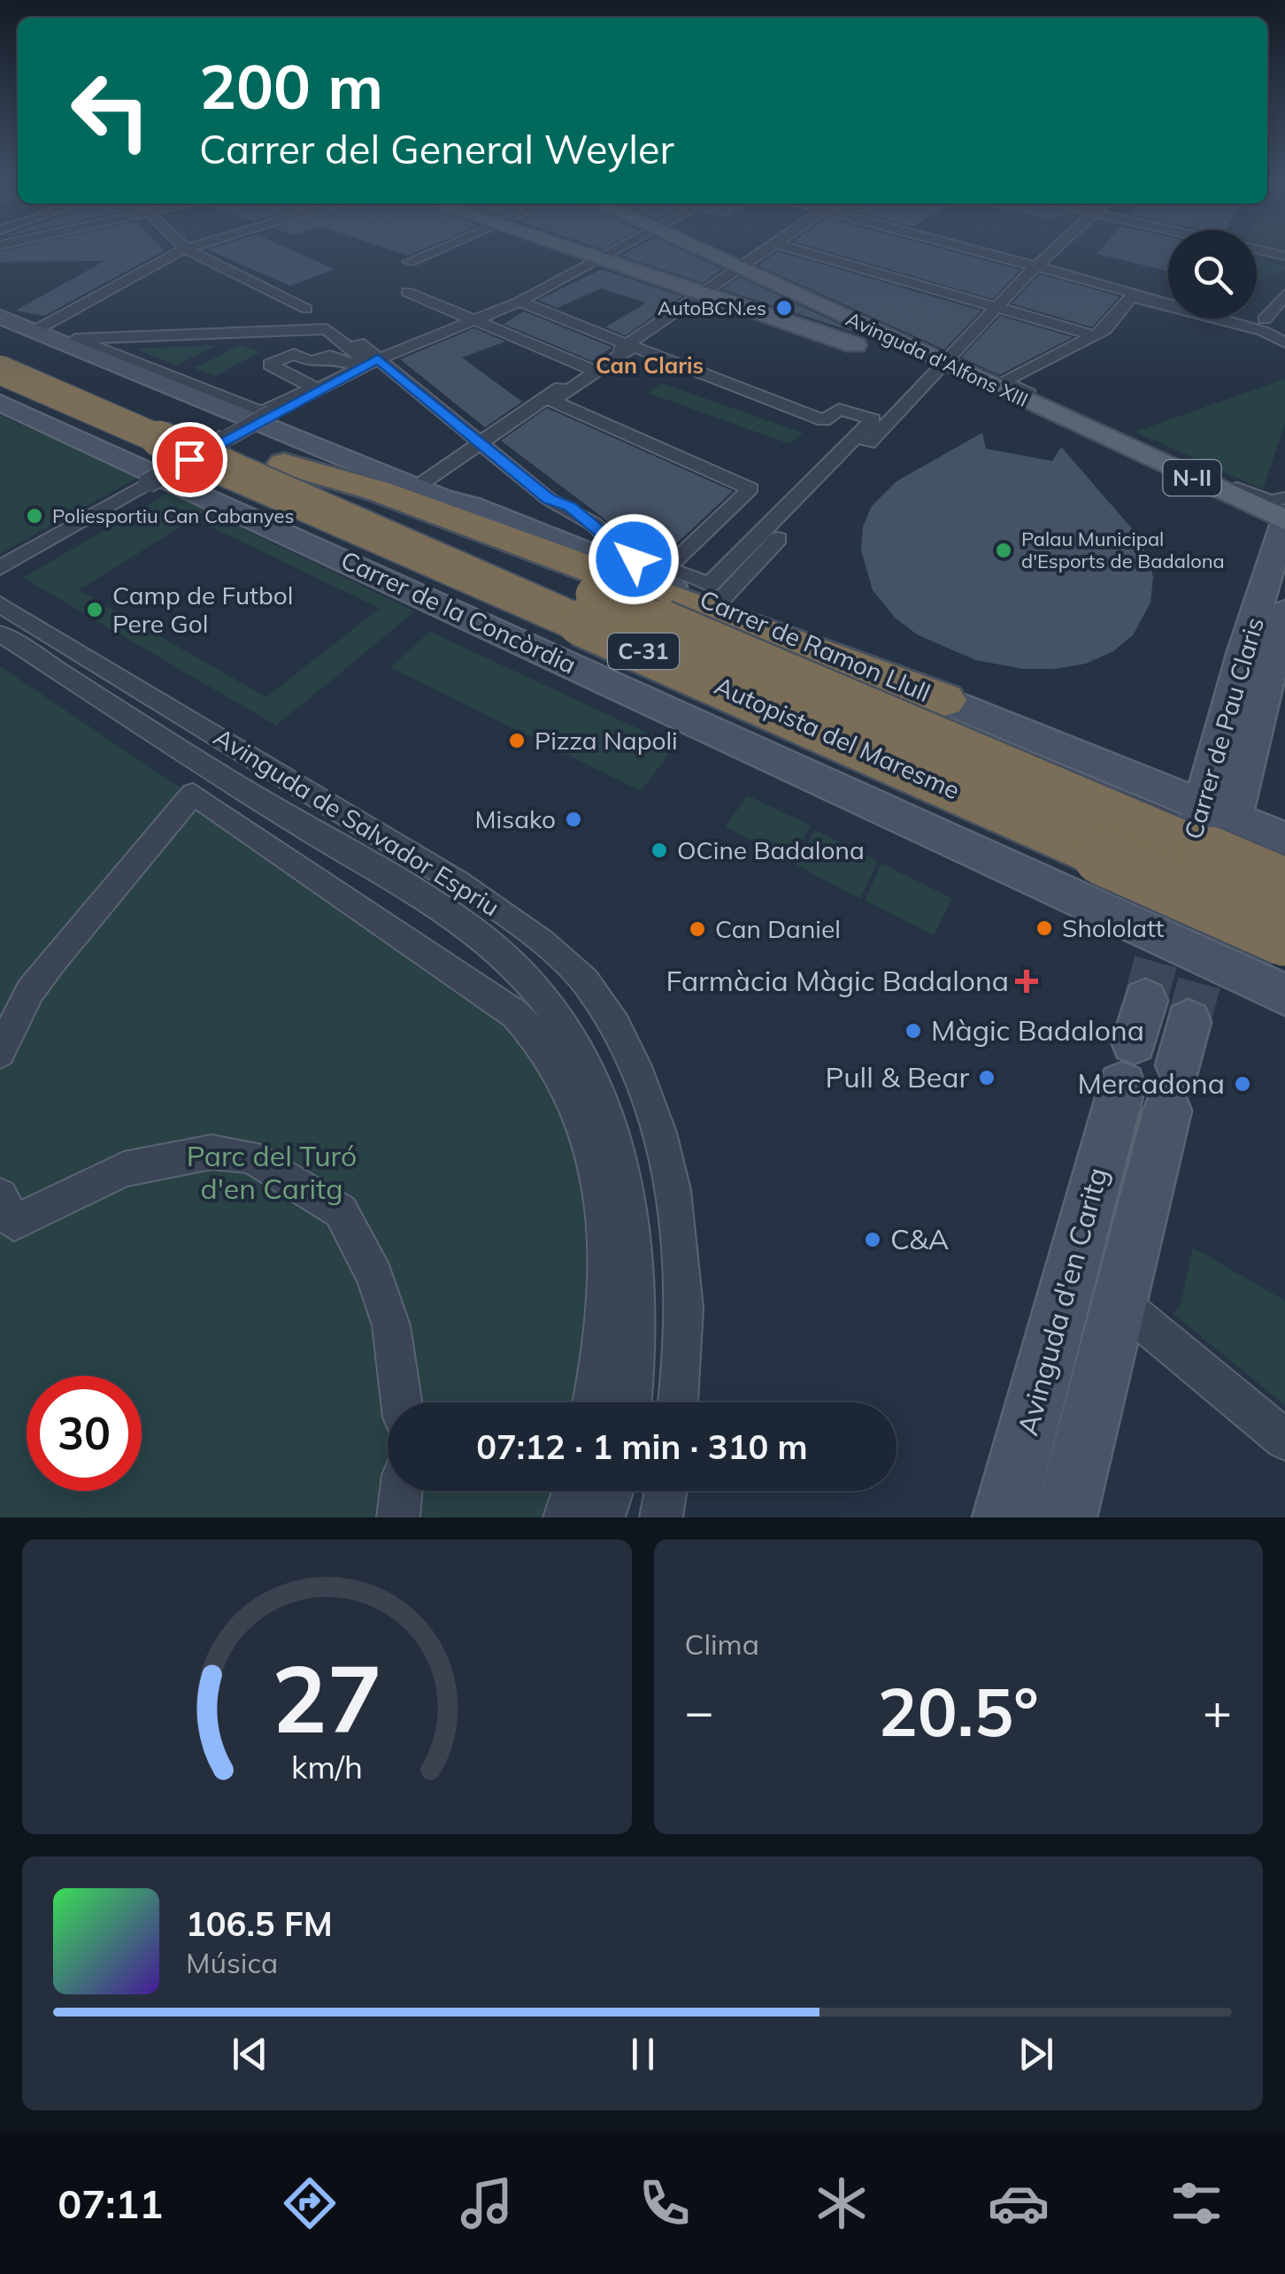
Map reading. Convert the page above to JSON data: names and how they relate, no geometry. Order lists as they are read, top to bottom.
{
  "streets": {
    "highway": ["C-31", "Autopista del Maresme"],
    "main road": ["Avinguda d'Alfons XIII", "N-II"],
    "street": [
      "Carrer de la Concòrdia",
      "Carrer de Ramon Llull",
      "Carrer de Pau Claris",
      "Avinguda de Salvador Espriu",
      "Avinguda d'en Caritg"
    ]
  },
  "crossings": [
    ["Avinguda d'Alfons XIII", "N-II"],
    ["Avinguda d'Alfons XIII", "Carrer de Pau Claris"],
    ["Carrer de la Concòrdia", "Carrer de Pau Claris"],
    ["Carrer de la Concòrdia", "Avinguda d'en Caritg"],
    ["Carrer de Ramon Llull", "Carrer de Pau Claris"],
    ["Carrer de Ramon Llull", "Autopista del Maresme"],
    ["Carrer de Pau Claris", "Avinguda d'en Caritg"]
  ],
  "districts": ["Can Claris"],
  "parks": ["Parc del Turó d'en Caritg"],
  "places": {
    "other": [
      "AutoBCN.es",
      "Poliesportiu Can Cabanyes",
      "Palau Municipal d'Esports de Badalona",
      "Camp de Futbol Pere Gol",
      "Pizza Napoli",
      "Misako",
      "OCine Badalona",
      "Shololatt",
      "Can Daniel",
      "Màgic Badalona",
      "Pull & Bear",
      "Mercadona",
      "C&A"
    ],
    "health": ["Farmàcia Màgic Badalona"]
  },
  "page": {
    "turn": ["200 m", "Carrer del General Weyler"],
    "limit": "30",
    "trip": "07:12 · 1 min · 310 m",
    "tile": "Clima",
    "heat": ["−", "20.5°", "+"],
    "song": ["106.5 FM", "Música"],
    "tabs": "07:11",
    "gauge": ["27", "km/h"]
  }
}
